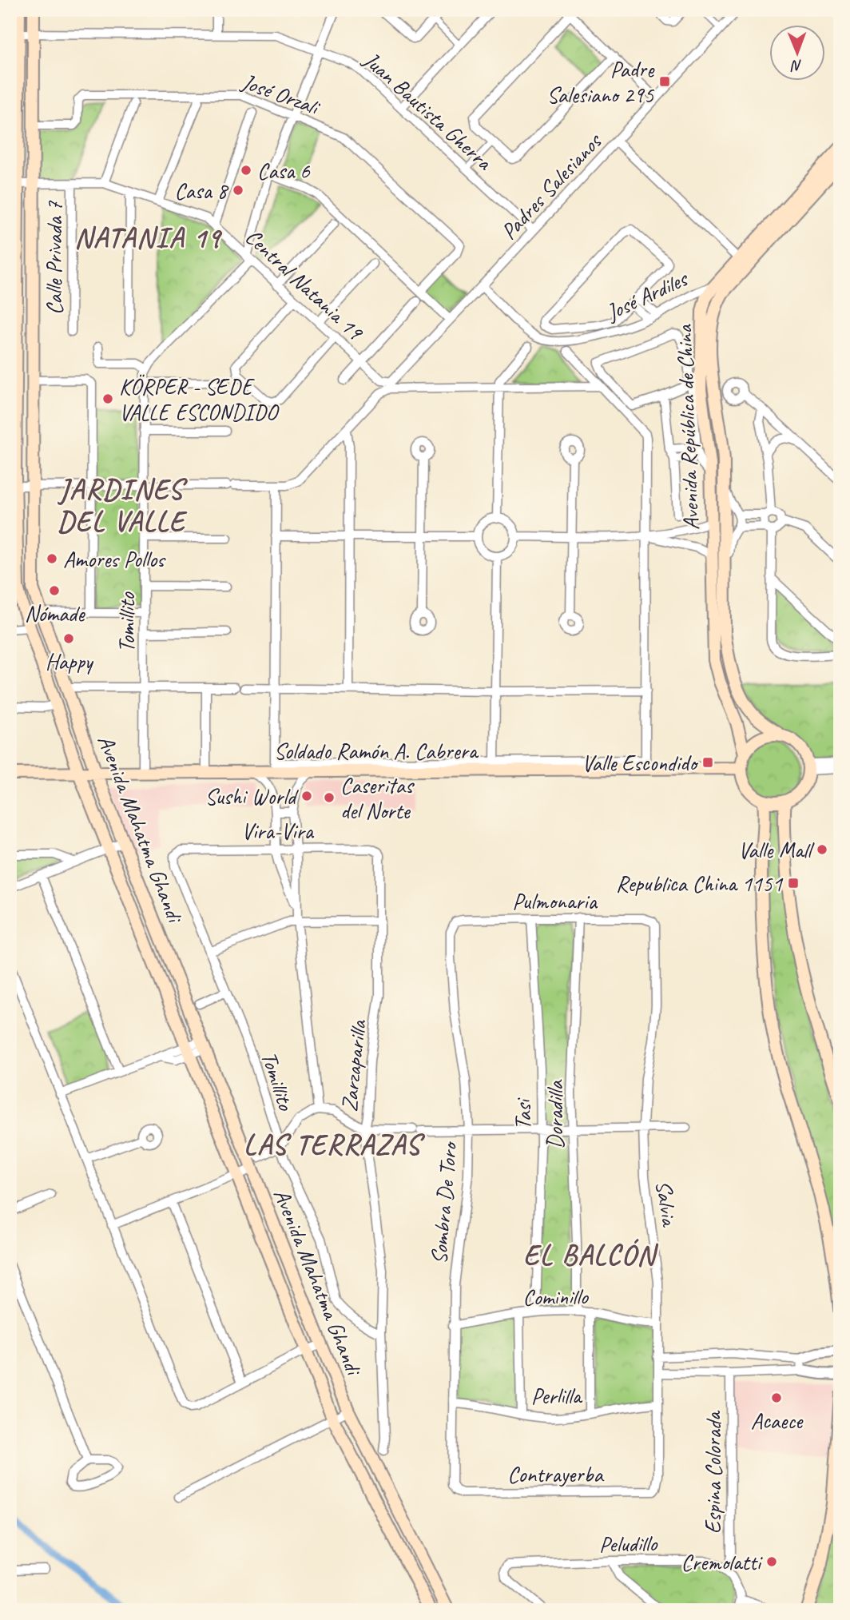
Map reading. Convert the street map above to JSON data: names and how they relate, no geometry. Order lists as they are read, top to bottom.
{
  "streets": {
    "main road": ["Avenida República de China", "Soldado Ramón A. Cabrera", "Avenida Mahatma Ghandi"],
    "street": [
      "José Orzali",
      "Juan Bautista Gherra",
      "Padres Salesianos",
      "Calle Privada 7",
      "Central Natania 19",
      "José Ardiles",
      "Tomillito",
      "Vira-Vira",
      "Pulmonaria",
      "Zarzaparilla",
      "Tasi",
      "Doradilla",
      "Salvia",
      "Sombra De Toro",
      "Cominillo",
      "Perlilla",
      "Espina Colorada",
      "Contrayerba",
      "Peludillo"
    ]
  },
  "crossings": [
    ["José Orzali", "Avenida Mahatma Ghandi"],
    ["Juan Bautista Gherra", "Padres Salesianos"],
    ["Juan Bautista Gherra", "Avenida Mahatma Ghandi"],
    ["Padres Salesianos", "Central Natania 19"],
    ["Padres Salesianos", "José Ardiles"],
    ["Calle Privada 7", "Central Natania 19"],
    ["Central Natania 19", "Avenida Mahatma Ghandi"],
    ["José Ardiles", "Avenida República de China"],
    ["Avenida República de China", "Soldado Ramón A. Cabrera"],
    ["Tomillito", "Soldado Ramón A. Cabrera"],
    ["Tomillito", "Vira-Vira"],
    ["Tomillito", "Zarzaparilla"],
    ["Soldado Ramón A. Cabrera", "Avenida Mahatma Ghandi"],
    ["Vira-Vira", "Zarzaparilla"],
    ["Pulmonaria", "Tasi"],
    ["Pulmonaria", "Doradilla"],
    ["Pulmonaria", "Salvia"],
    ["Pulmonaria", "Sombra De Toro"],
    ["Tasi", "Cominillo"],
    ["Doradilla", "Cominillo"],
    ["Salvia", "Cominillo"],
    ["Salvia", "Perlilla"],
    ["Salvia", "Contrayerba"],
    ["Sombra De Toro", "Cominillo"],
    ["Sombra De Toro", "Perlilla"],
    ["Sombra De Toro", "Contrayerba"],
    ["Espina Colorada", "Peludillo"]
  ],
  "districts": [
    "NATANIA 19",
    "JARDINES DEL VALLE",
    "LAS TERRAZAS",
    "EL BALCÓN"
  ],
  "places": {
    "transit": ["Padre Salesiano 295", "Valle Escondido", "Republica China 1151"],
    "other": [
      "Casa 6",
      "Casa 8",
      "KÖRPER - SEDE VALLE ESCONDIDO",
      "Amores Pollos",
      "Nómade",
      "Happy",
      "Sushi World",
      "Caseritas del Norte",
      "Valle Mall",
      "Acaece",
      "Cremolatti"
    ]
  },
  "north": "bottom"
}
